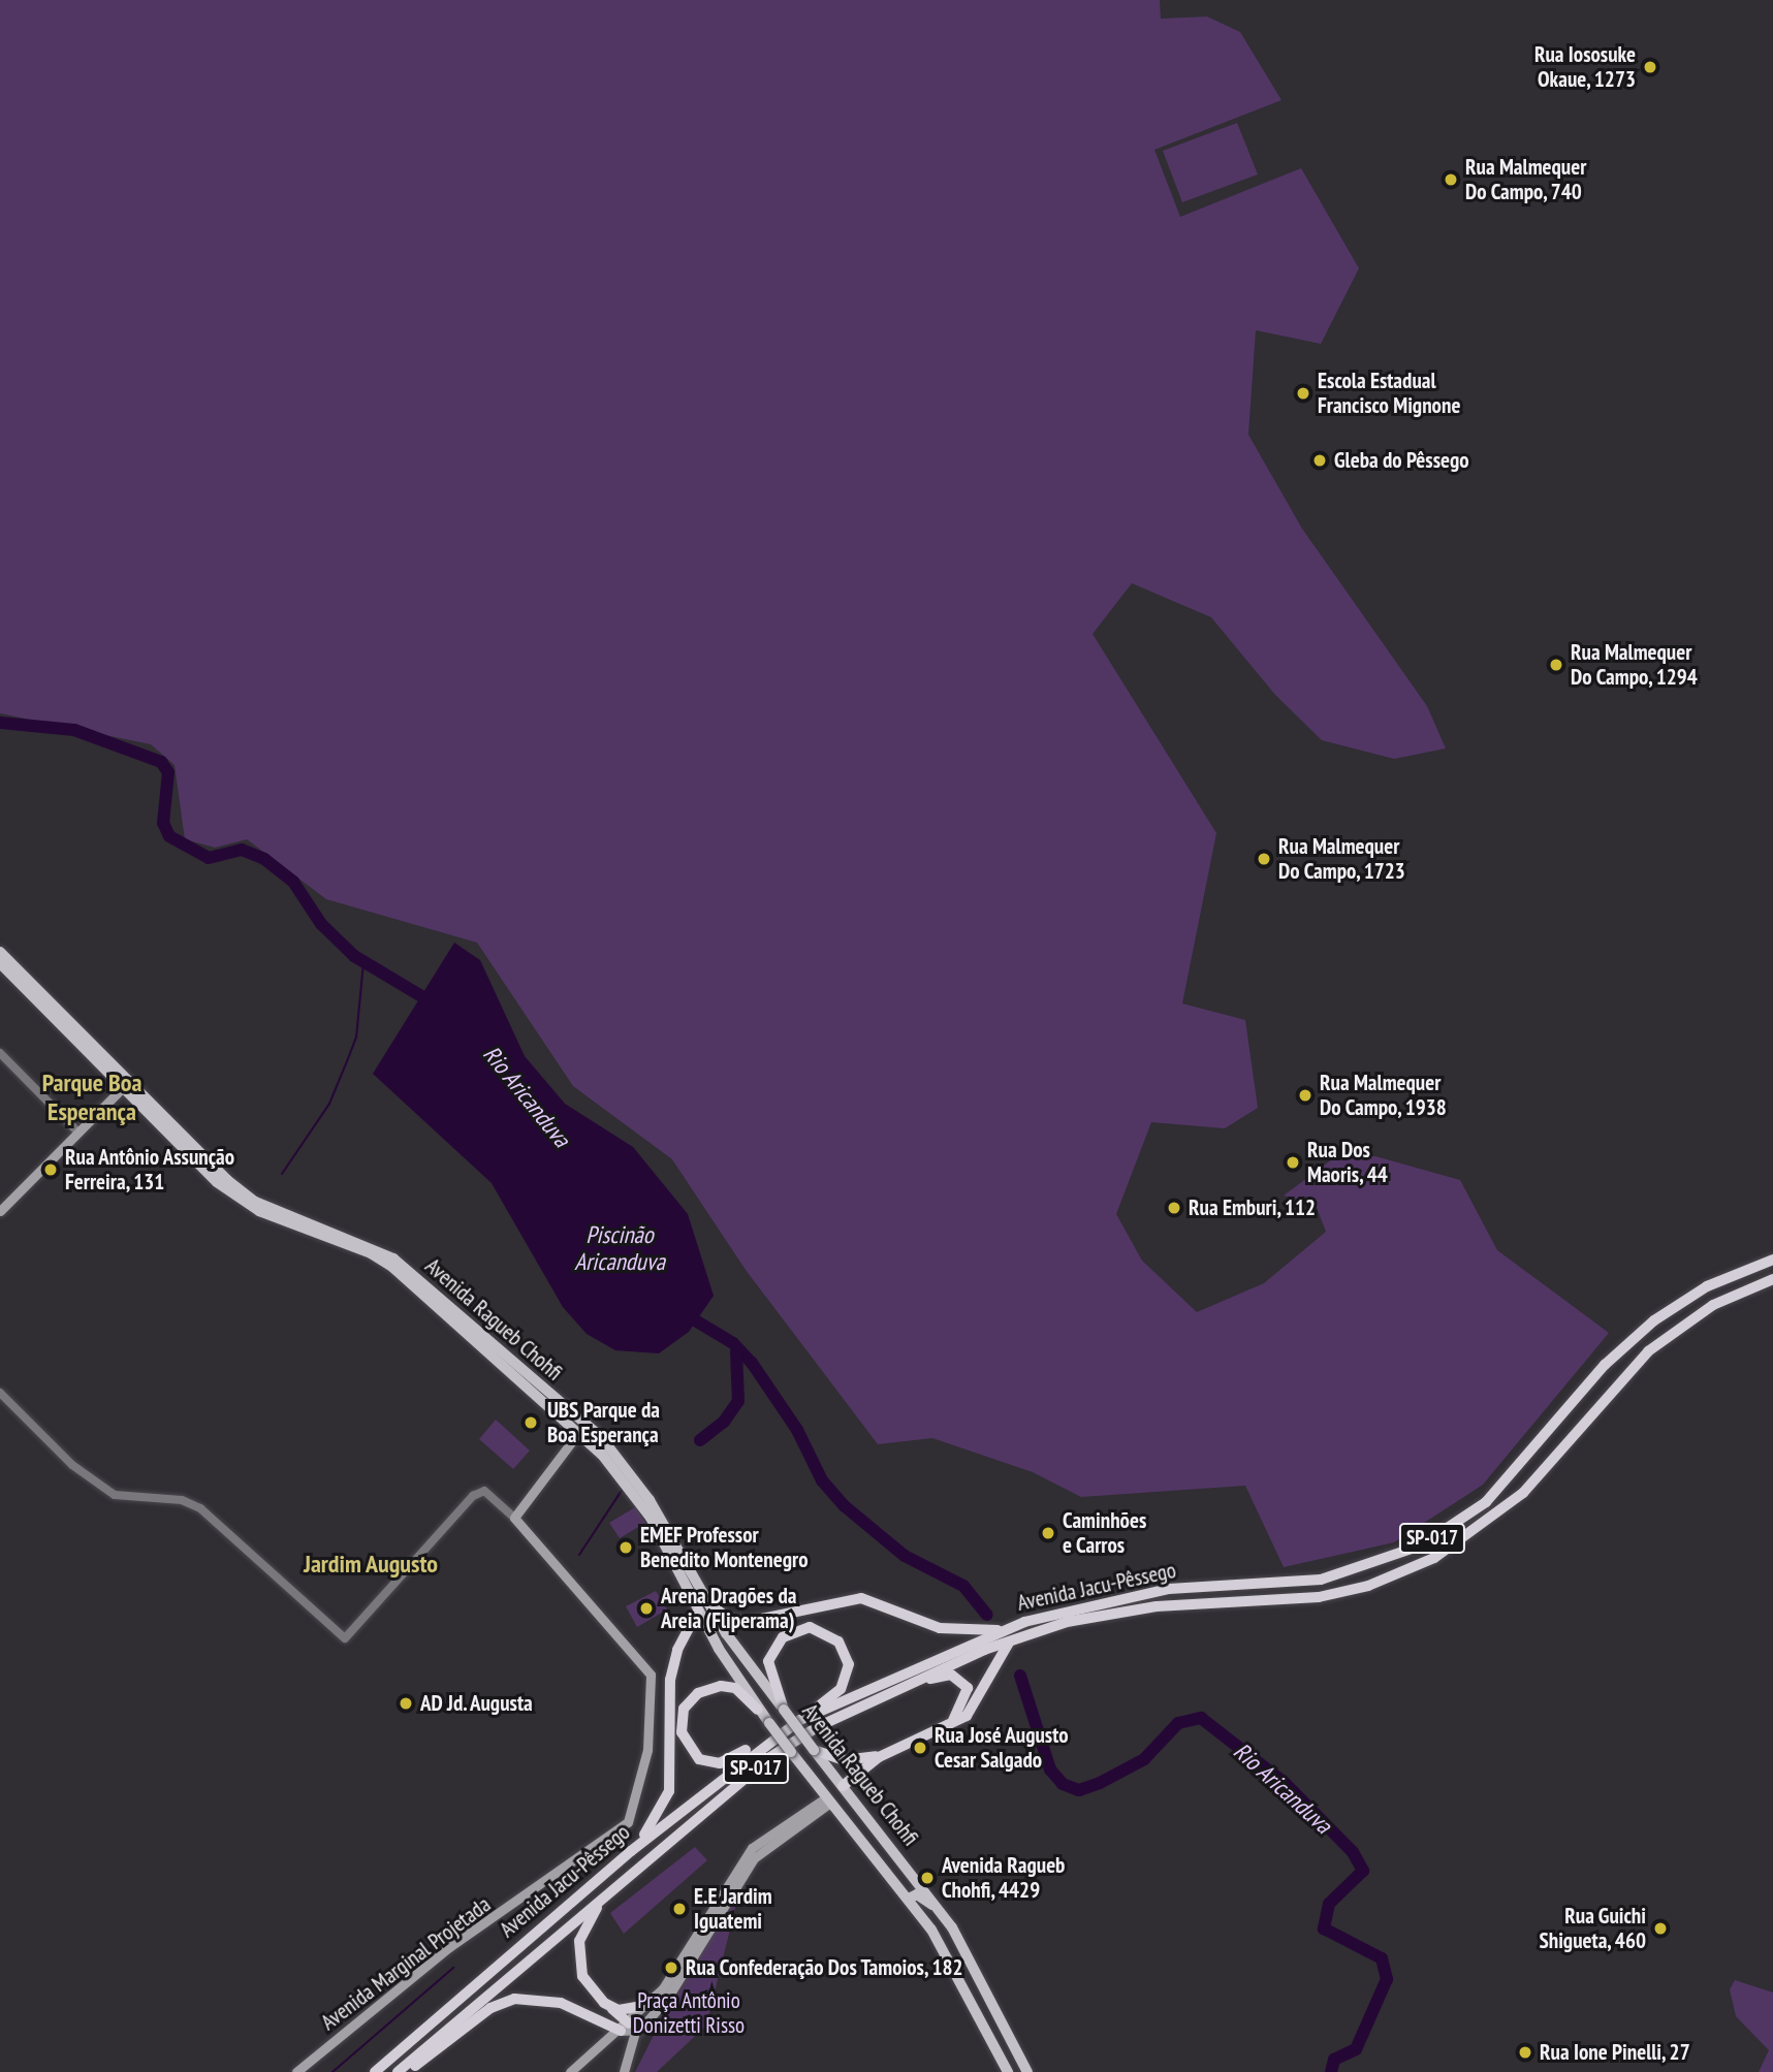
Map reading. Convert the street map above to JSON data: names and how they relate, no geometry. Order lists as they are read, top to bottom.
{
  "streets": {
    "highway": ["SP-017", "Avenida Jacu-Pêssego"],
    "main road": ["Avenida Ragueb Chohfi", "Avenida Marginal Projetada"]
  },
  "districts": ["Parque Boa Esperança", "Jardim Augusto"],
  "water": ["Rio Aricanduva", "Piscinão Aricanduva"],
  "parks": ["Praça Antônio Donizetti Risso"],
  "places": [
    "Rua Iososuke Okaue, 1273",
    "Rua Malmequer Do Campo, 740",
    "Escola Estadual Francisco Mignone",
    "Gleba do Pêssego",
    "Rua Malmequer Do Campo, 1294",
    "Rua Malmequer Do Campo, 1723",
    "Rua Malmequer Do Campo, 1938",
    "Rua Dos Maoris, 44",
    "Rua Antônio Assunção Ferreira, 131",
    "Rua Emburi, 112",
    "UBS Parque da Boa Esperança",
    "Caminhões e Carros",
    "EMEF Professor Benedito Montenegro",
    "Arena Dragões da Areia (Fliperama)",
    "AD Jd. Augusta",
    "Rua José Augusto Cesar Salgado",
    "Avenida Ragueb Chohfi, 4429",
    "E.E Jardim Iguatemi",
    "Rua Guichi Shigueta, 460",
    "Rua Confederação Dos Tamoios, 182",
    "Rua Ione Pinelli, 27"
  ]
}
